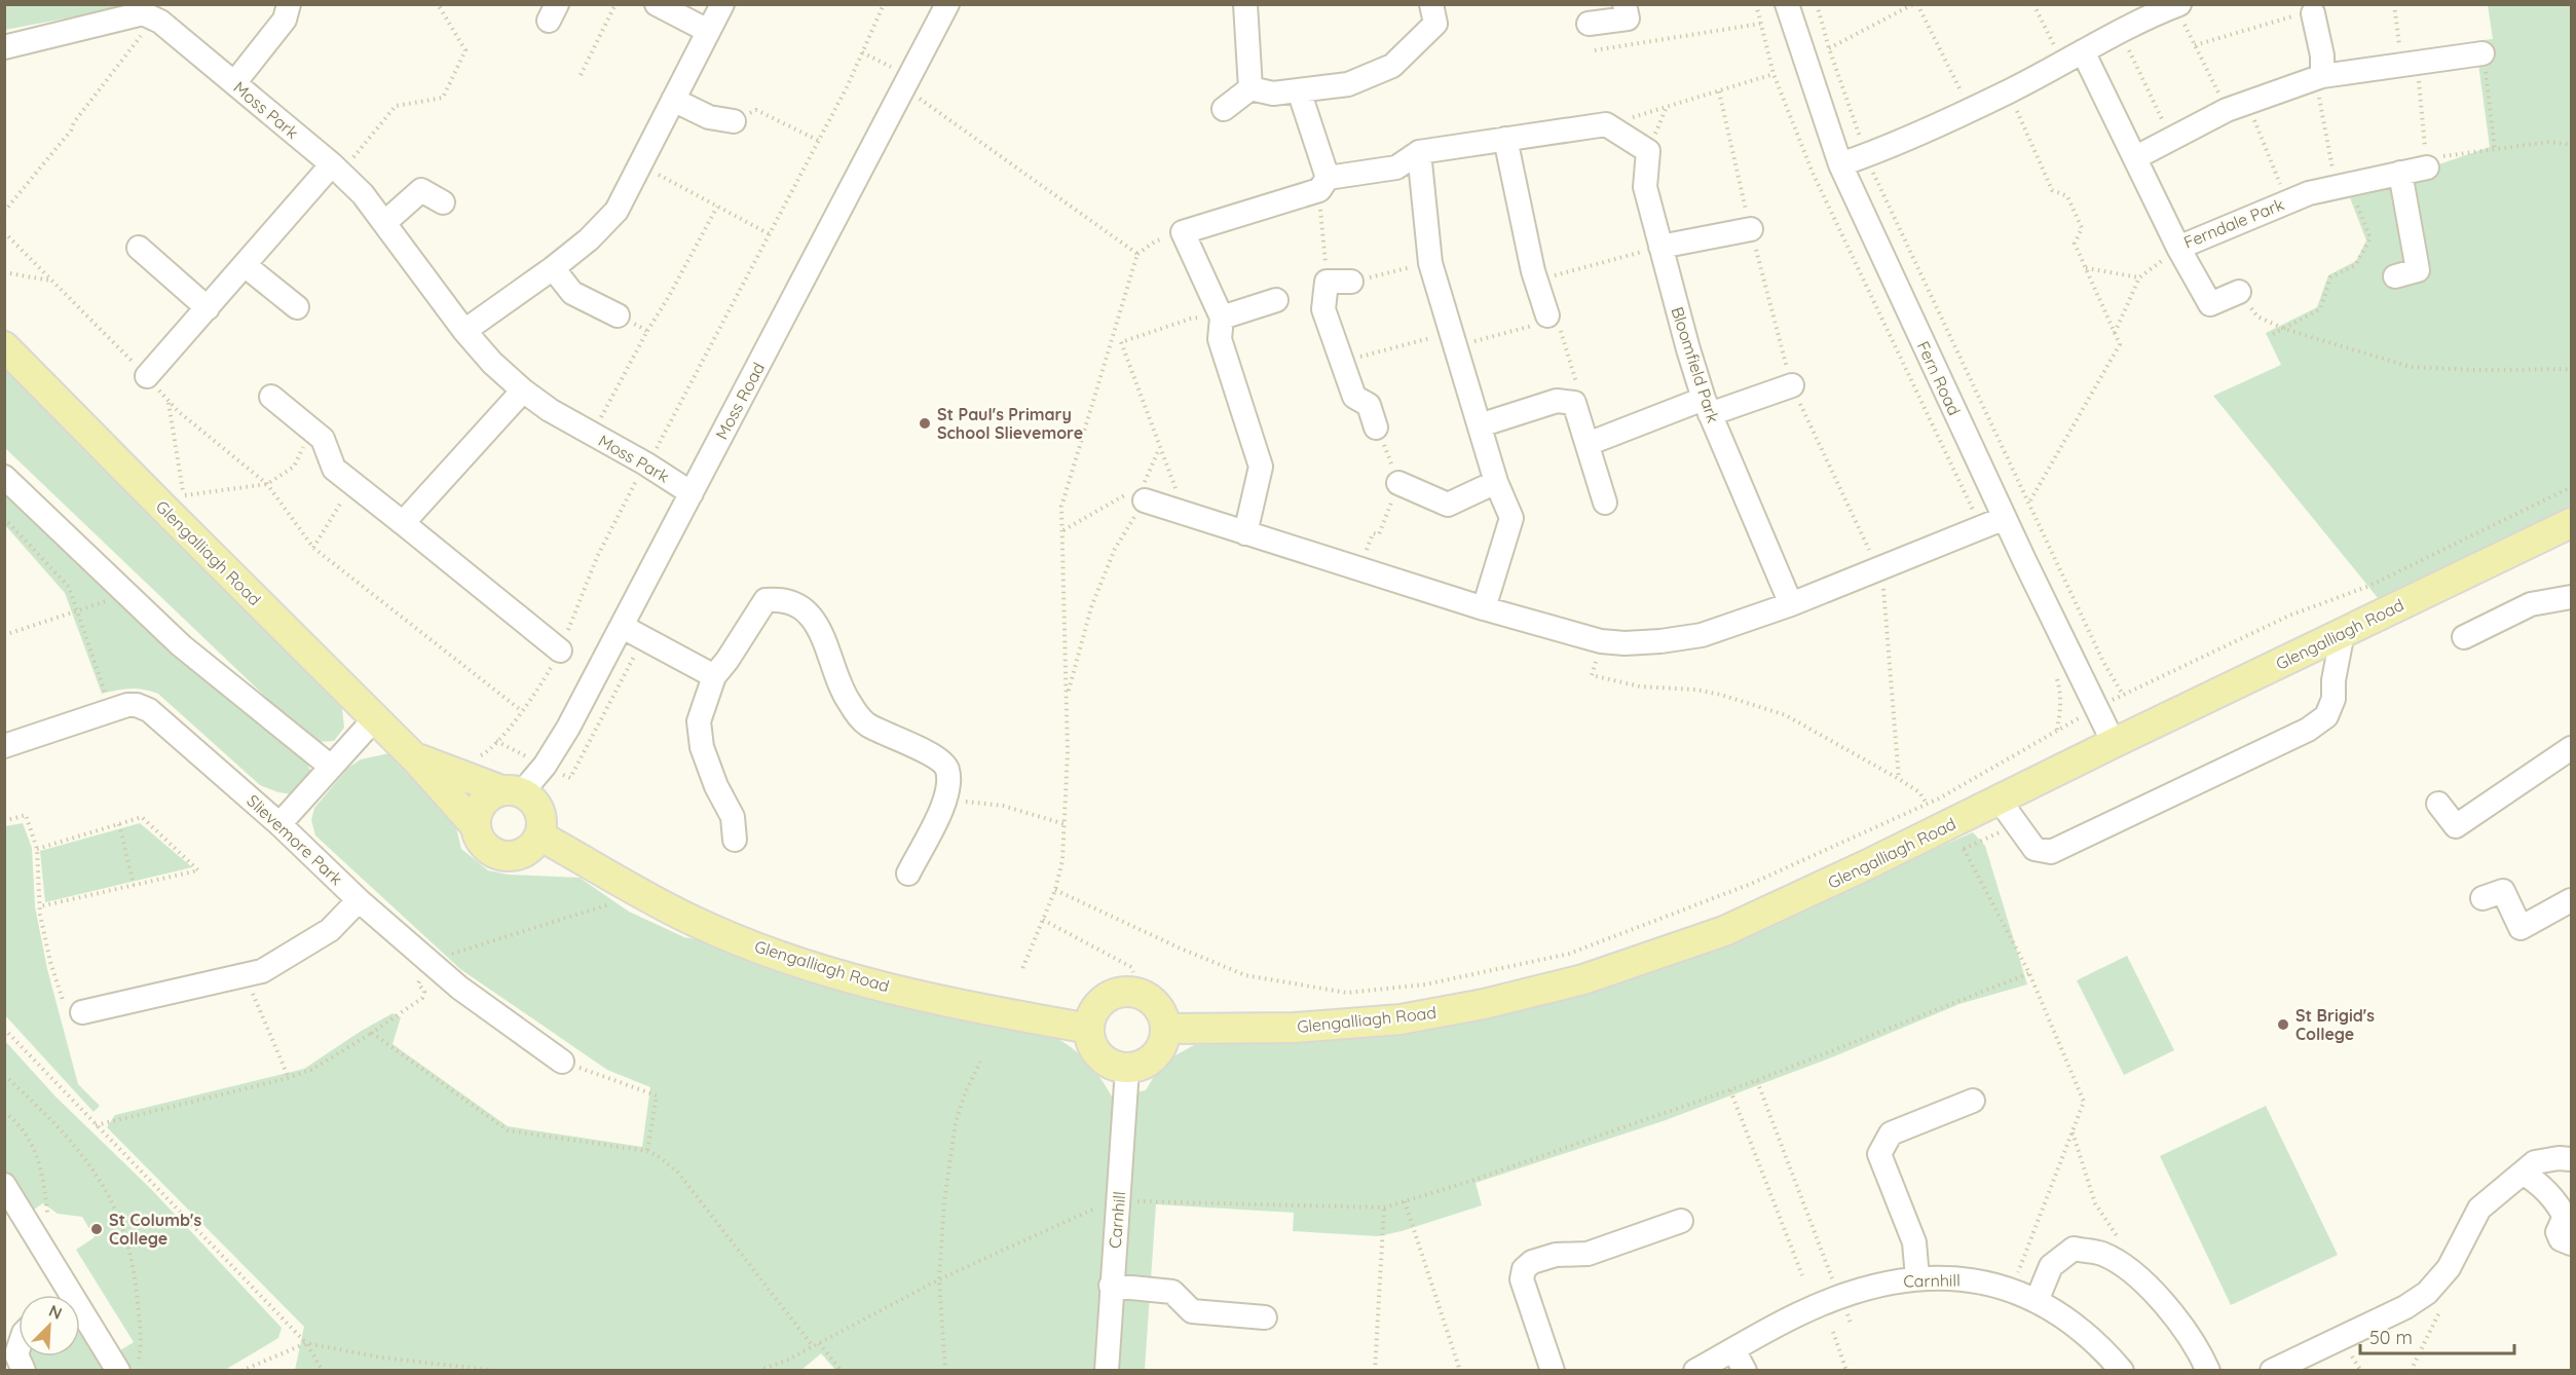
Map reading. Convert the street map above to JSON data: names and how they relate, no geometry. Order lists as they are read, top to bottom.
{
  "streets": {
    "main road": ["Glengalliagh Road"],
    "street": [
      "Moss Park",
      "Ferndale Park",
      "Bloomfield Park",
      "Fern Road",
      "Moss Road",
      "Slievemore Park",
      "Carnhill"
    ]
  },
  "crossings": [
    ["Moss Park", "Moss Road"],
    ["Fern Road", "Glengalliagh Road"],
    ["Moss Road", "Glengalliagh Road"],
    ["Glengalliagh Road", "Carnhill"]
  ],
  "places": ["St Paul's Primary School Slievemore", "St Brigid's College", "St Columb's College"],
  "scale_bar": "50 m",
  "north": "top right"
}
